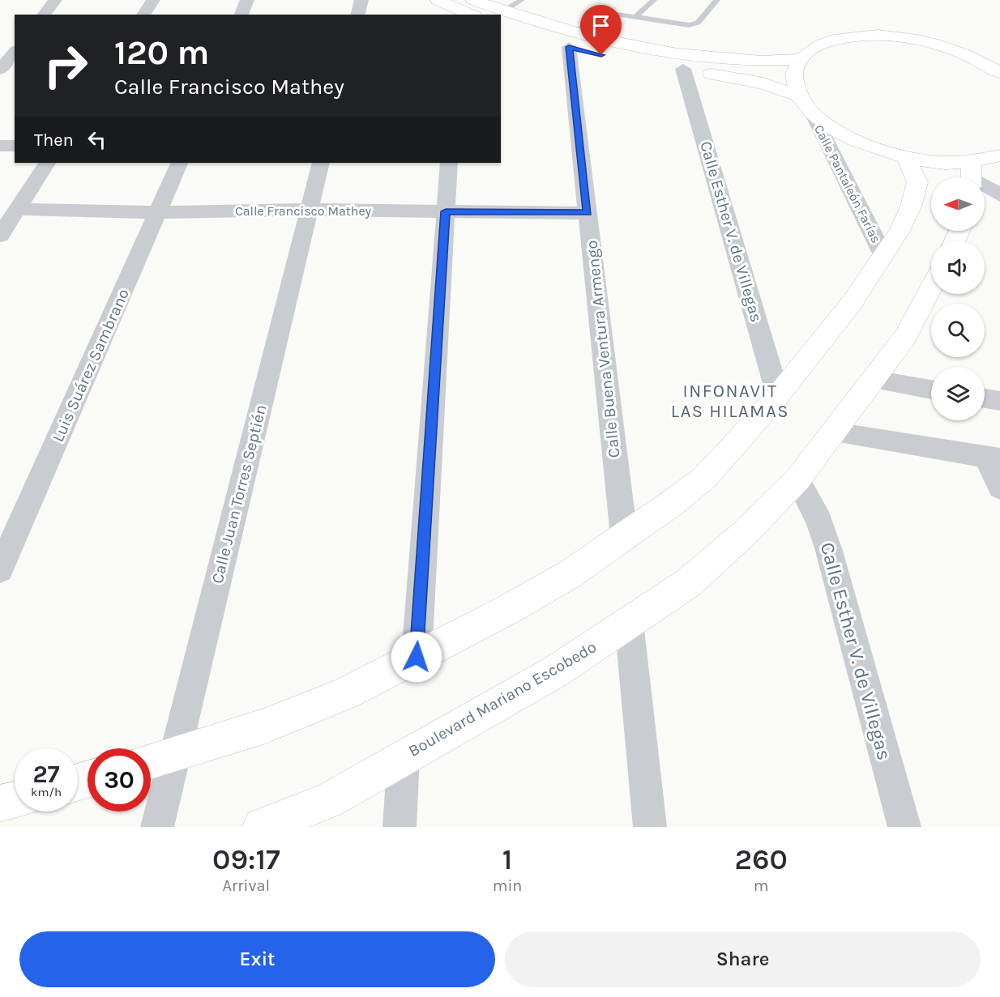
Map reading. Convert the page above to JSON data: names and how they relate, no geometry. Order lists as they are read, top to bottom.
{
  "streets": {
    "street": [
      "Calle Pantaleón Farías",
      "Calle Francisco Mathey",
      "Calle Esther V. de Villegas",
      "Calle Buena Ventura Armengo",
      "Luis Suárez Sambrano",
      "Calle Juan Torres Septién",
      "Boulevard Mariano Escobedo"
    ]
  },
  "crossings": [
    ["Calle Francisco Mathey", "Calle Buena Ventura Armengo"],
    ["Calle Francisco Mathey", "Luis Suárez Sambrano"],
    ["Calle Francisco Mathey", "Calle Juan Torres Septién"],
    ["Calle Esther V. de Villegas", "Boulevard Mariano Escobedo"]
  ],
  "districts": ["INFONAVIT LAS HILAMAS"],
  "north": "left",
  "page": {
    "turn": ["120 m", "Calle Francisco Mathey"],
    "then": "Then",
    "speed": "27 km/h",
    "limit": "30",
    "eta": [
      "09:17",
      "Arrival",
      "1",
      "min",
      "260",
      "m"
    ],
    "buttons": ["Exit", "Share"]
  }
}
